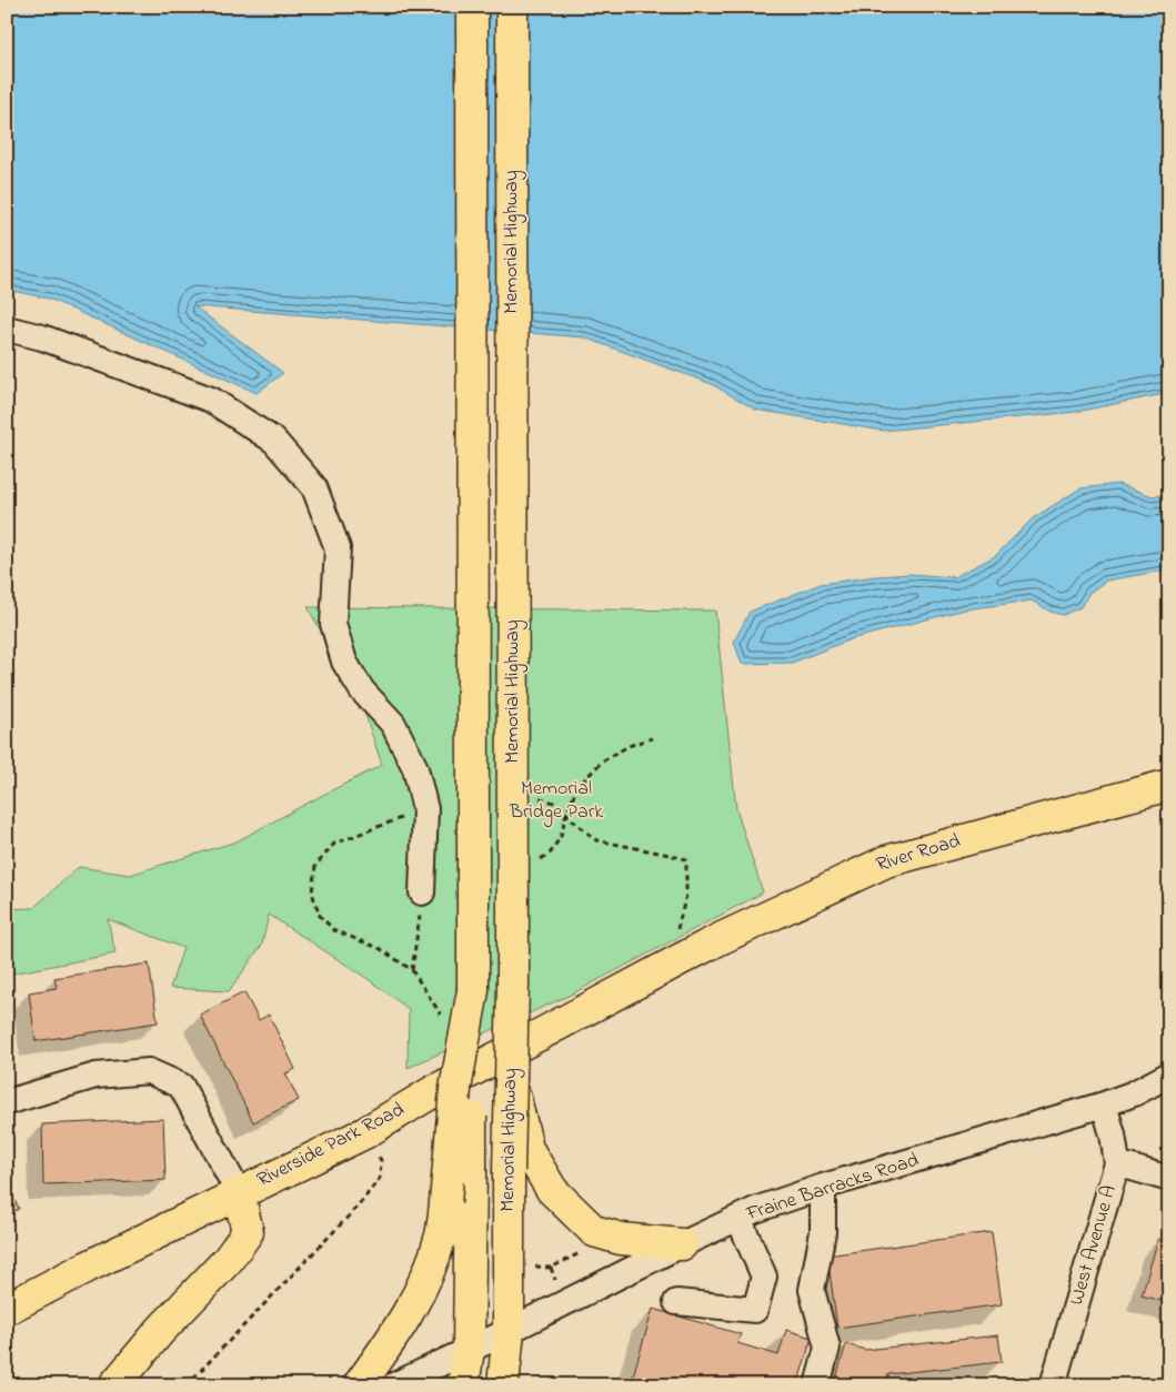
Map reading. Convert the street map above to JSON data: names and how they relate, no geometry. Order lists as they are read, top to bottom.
{
  "streets": {
    "main road": ["Memorial Highway", "River Road", "Riverside Park Road"],
    "street": ["Fraine Barracks Road", "West Avenue A"]
  },
  "crossings": [
    ["Memorial Highway", "Fraine Barracks Road"],
    ["River Road", "Riverside Park Road"],
    ["Fraine Barracks Road", "West Avenue A"]
  ],
  "parks": ["Memorial Bridge Park"]
}
